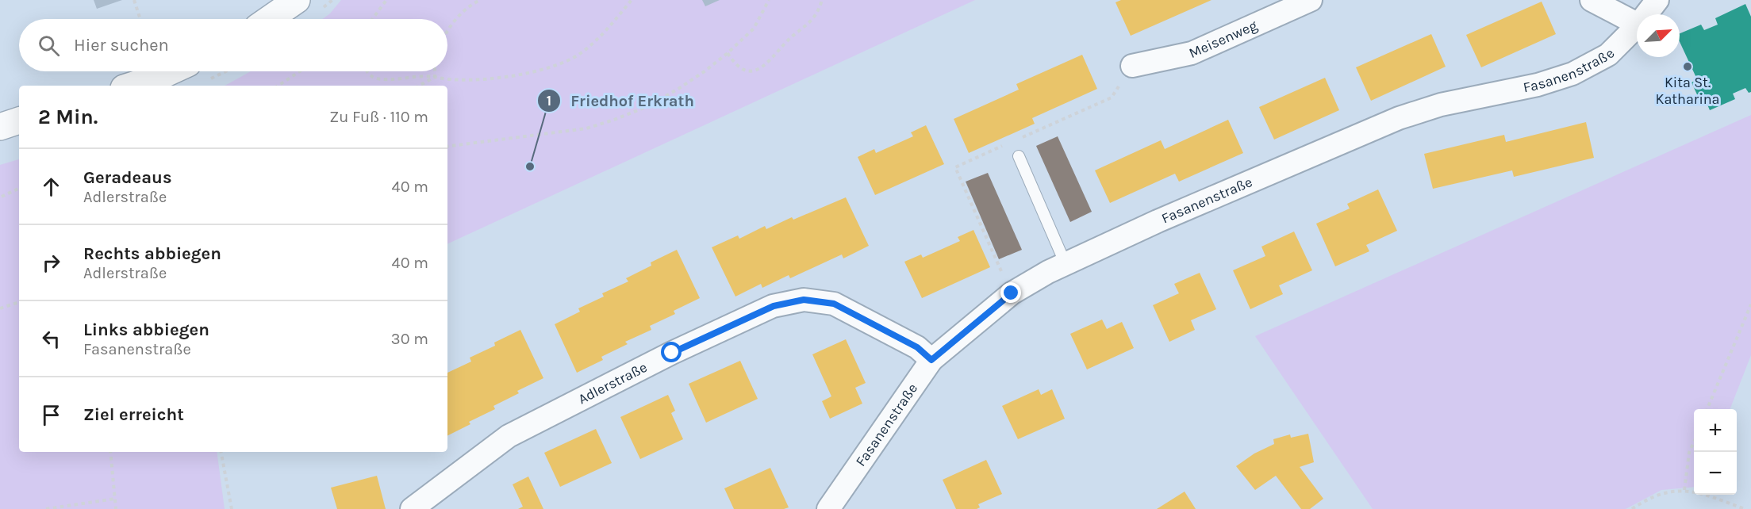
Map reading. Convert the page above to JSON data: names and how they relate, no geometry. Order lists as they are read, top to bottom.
{
  "streets": {
    "street": ["Meisenweg", "Fasanenstraße", "Adlerstraße"]
  },
  "crossings": [
    ["Fasanenstraße", "Adlerstraße"]
  ],
  "places": ["Kita St. Katharina", "Friedhof Erkrath"],
  "north": "top right",
  "page": {
    "search": "Hier suchen",
    "heading": ["2 Min.", "Zu Fuß · 110 m"],
    "list": [
      ["Geradeaus", "Adlerstraße", "40 m"],
      ["Rechts abbiegen", "Adlerstraße", "40 m"],
      ["Links abbiegen", "Fasanenstraße", "30 m"],
      "Ziel erreicht"
    ],
    "map_buttons": ["+", "−"]
  }
}
